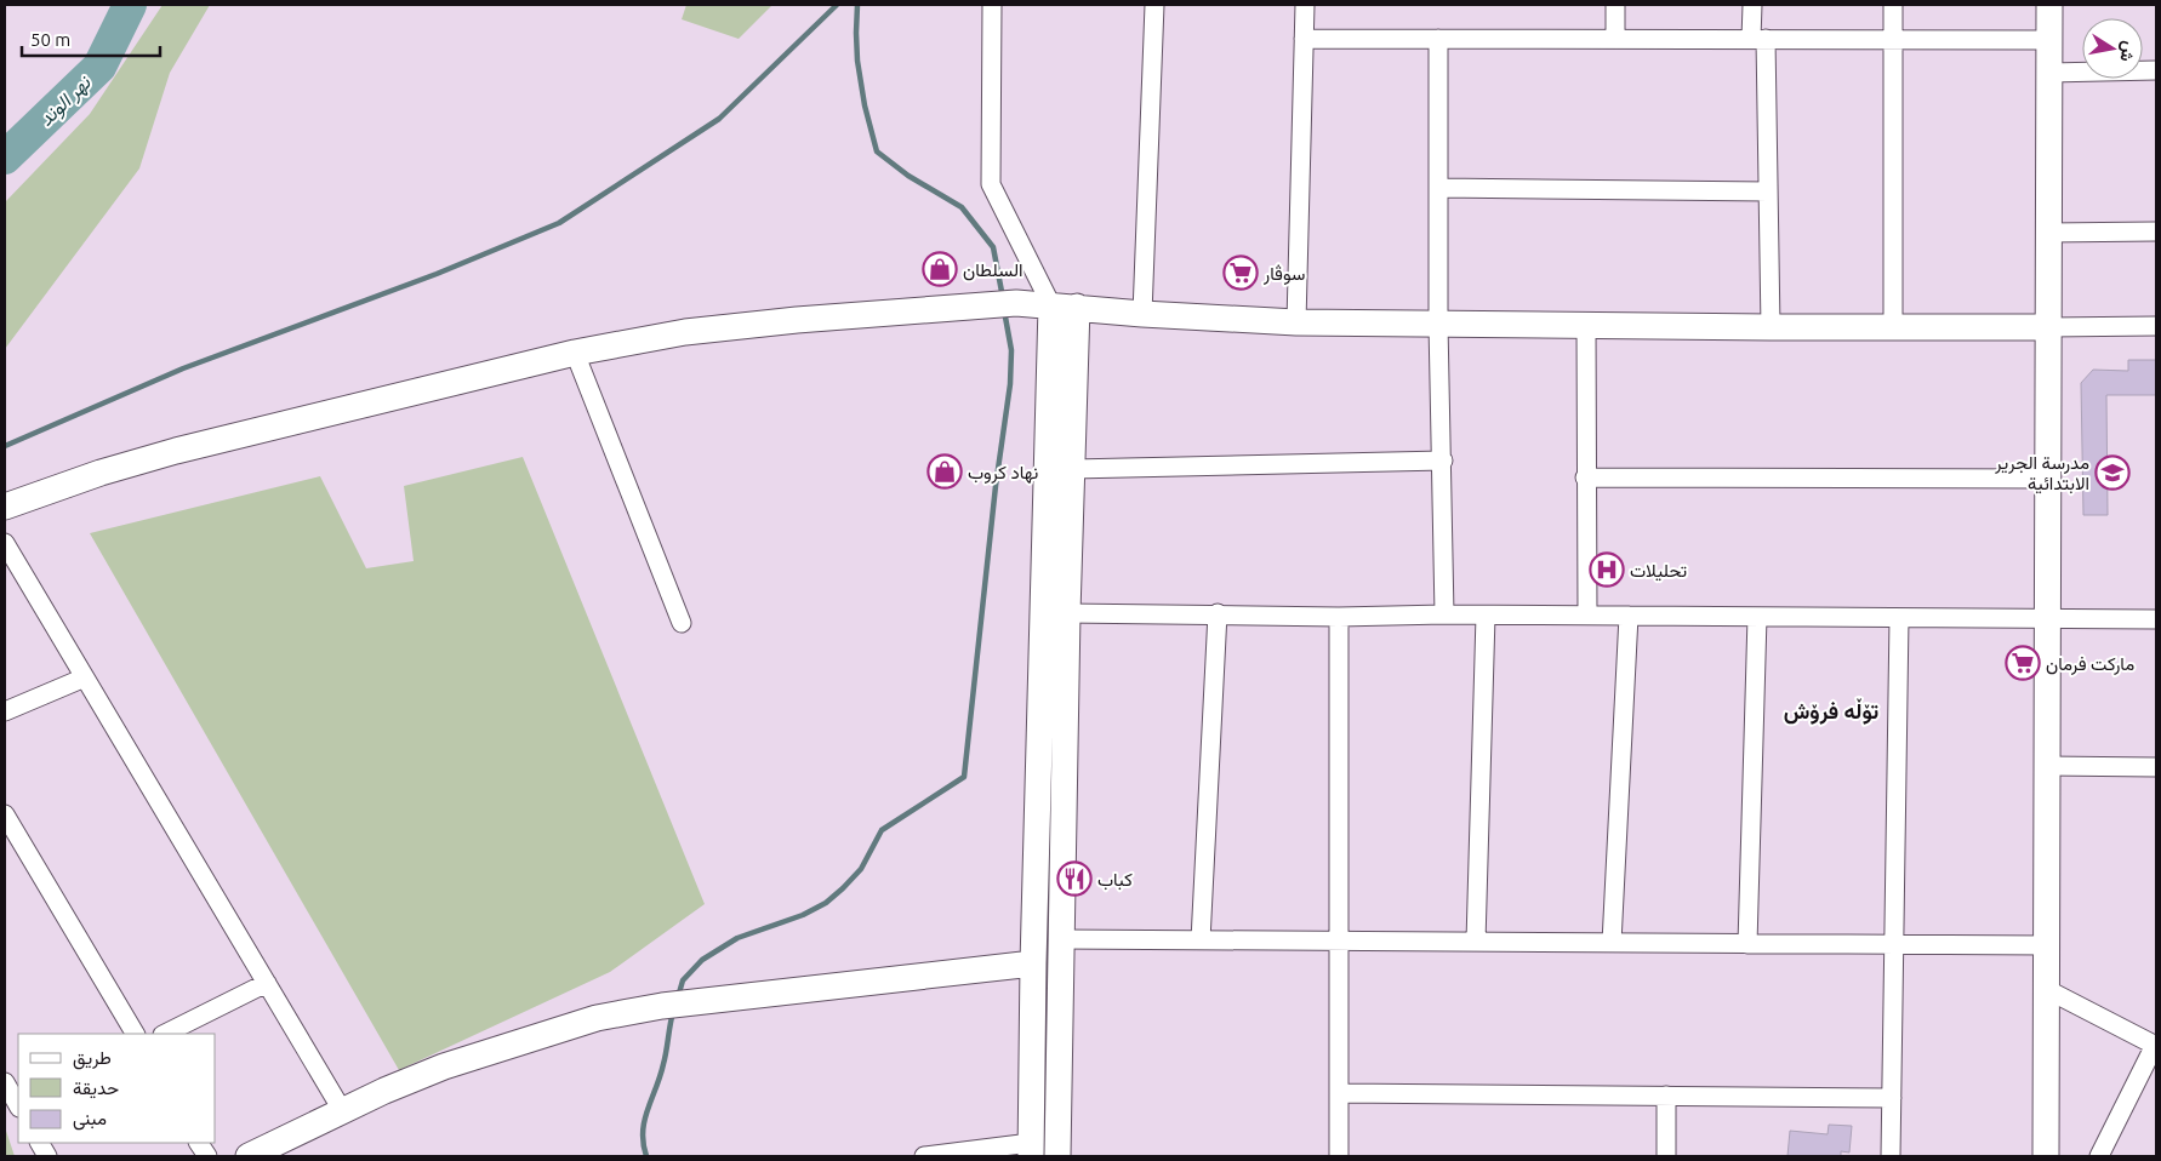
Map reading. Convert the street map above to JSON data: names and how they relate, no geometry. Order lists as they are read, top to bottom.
{
  "districts": ["تۆڵە فرۆش"],
  "water": ["نهر الوند"],
  "places": {
    "shop": ["السلطان", "نهاد كروب"],
    "supermarket": ["سوڤار", "مارکت فرمان"],
    "school or university": ["مدرسة الجرير الابتدائية"],
    "hospital": ["تحلیلات"],
    "restaurant": ["كباب"]
  },
  "legend": ["طريق", "حديقة", "مبنى"],
  "scale_bar": "50 m",
  "north": "right"
}
